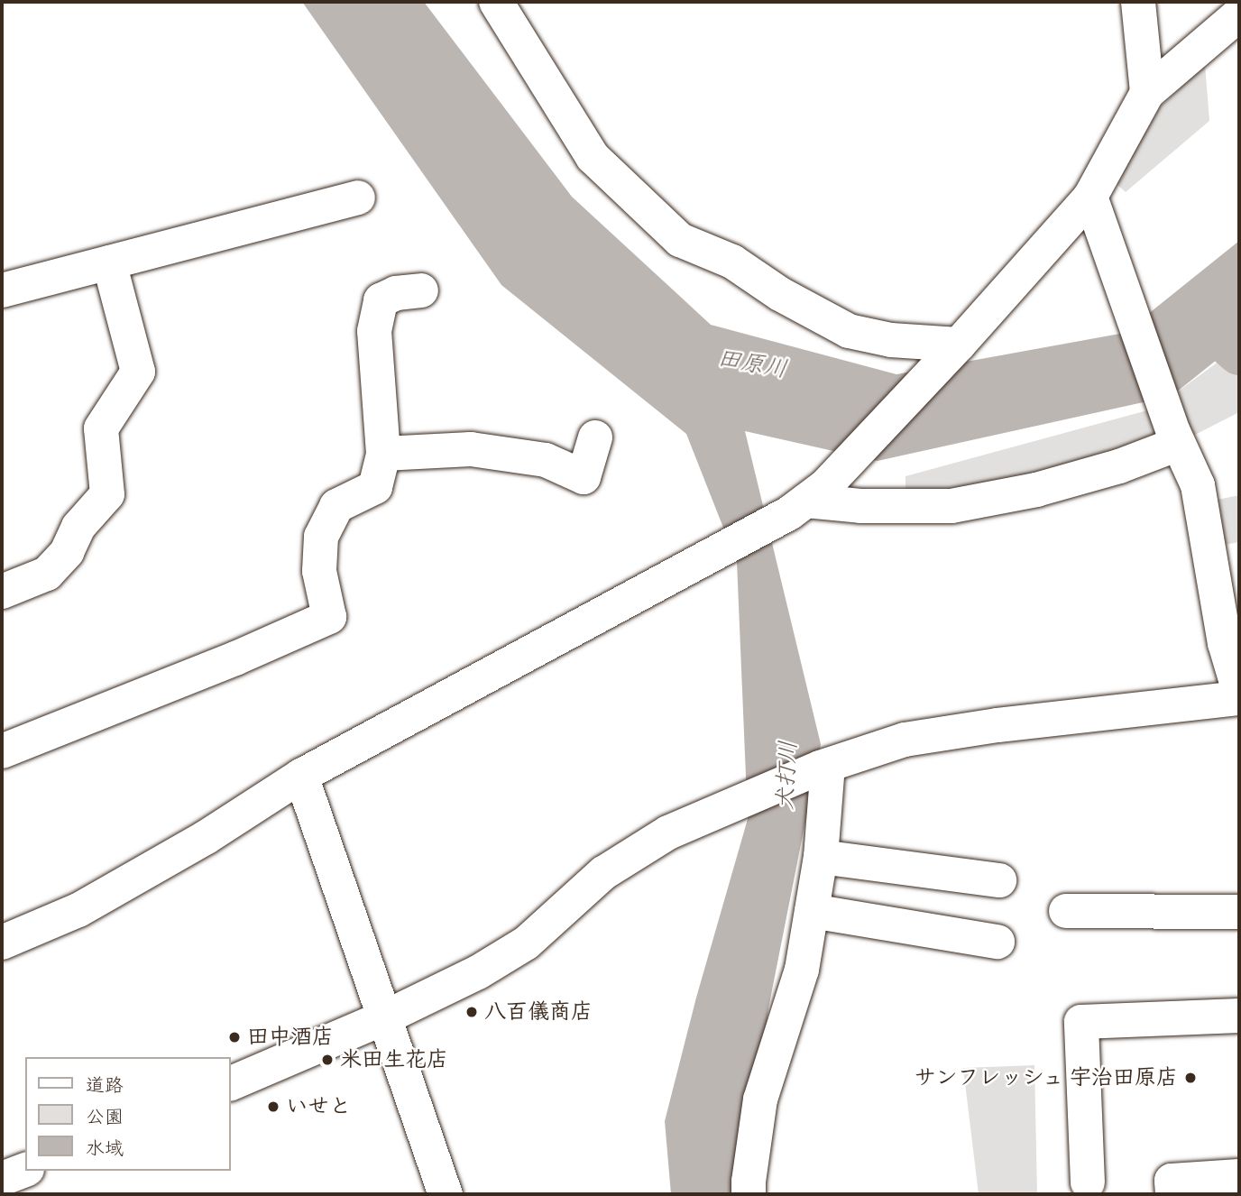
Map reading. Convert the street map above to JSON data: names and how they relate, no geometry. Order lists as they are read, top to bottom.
{
  "water": ["田原川", "犬打川"],
  "places": [
    "八百儀商店",
    "田中酒店",
    "米田生花店",
    "サンフレッシュ 宇治田原店",
    "いせと"
  ],
  "legend": ["道路", "公園", "水域"]
}
